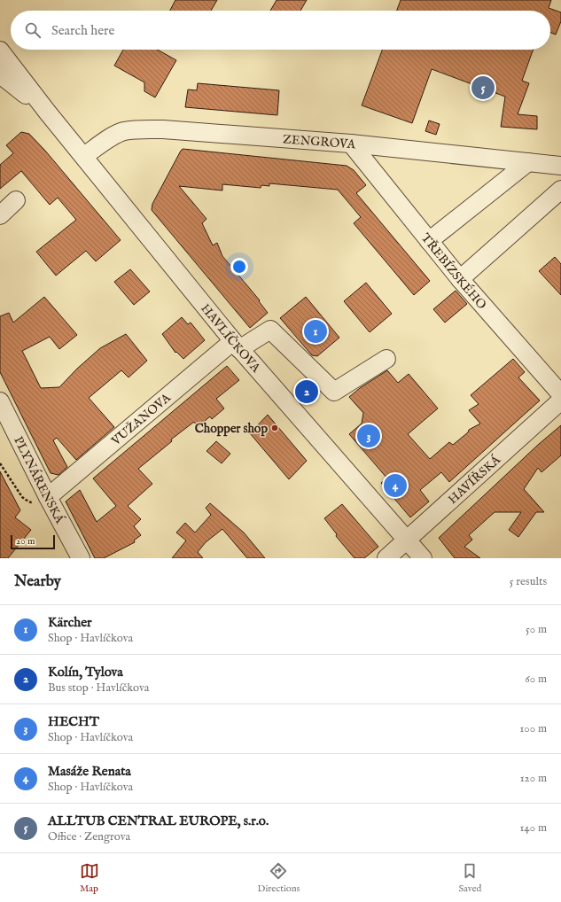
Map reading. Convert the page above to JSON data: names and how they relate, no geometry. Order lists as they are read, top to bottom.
{
  "streets": {
    "street": [
      "ZENGROVA",
      "TŘEBÍZSKÉHO",
      "HAVLÍČKOVA",
      "VUŽANOVA",
      "HAVÍŘSKÁ",
      "PLYNÁRENSKÁ"
    ]
  },
  "crossings": [
    ["ZENGROVA", "TŘEBÍZSKÉHO"],
    ["ZENGROVA", "HAVLÍČKOVA"],
    ["HAVLÍČKOVA", "VUŽANOVA"],
    ["HAVLÍČKOVA", "HAVÍŘSKÁ"],
    ["VUŽANOVA", "PLYNÁRENSKÁ"]
  ],
  "places": ["Chopper shop"],
  "scale_bar": "20 m",
  "page": {
    "search": "Search here",
    "pins": [
      "5",
      "1",
      "2",
      "3",
      "4"
    ],
    "scale": "20 m",
    "heading": ["Nearby", "5 results"],
    "list": [
      {
        "mark": "1",
        "name": "Kärcher",
        "note": "Shop · Havlíčkova",
        "value": "50 m"
      },
      {
        "mark": "2",
        "name": "Kolín, Tylova",
        "note": "Bus stop · Havlíčkova",
        "value": "60 m"
      },
      {
        "mark": "3",
        "name": "HECHT",
        "note": "Shop · Havlíčkova",
        "value": "100 m"
      },
      {
        "mark": "4",
        "name": "Masáže Renata",
        "note": "Shop · Havlíčkova",
        "value": "120 m"
      },
      {
        "mark": "5",
        "name": "ALLTUB CENTRAL EUROPE, s.r.o.",
        "note": "Office · Zengrova",
        "value": "140 m"
      }
    ],
    "nav": ["Map", "Directions", "Saved"]
  }
}
